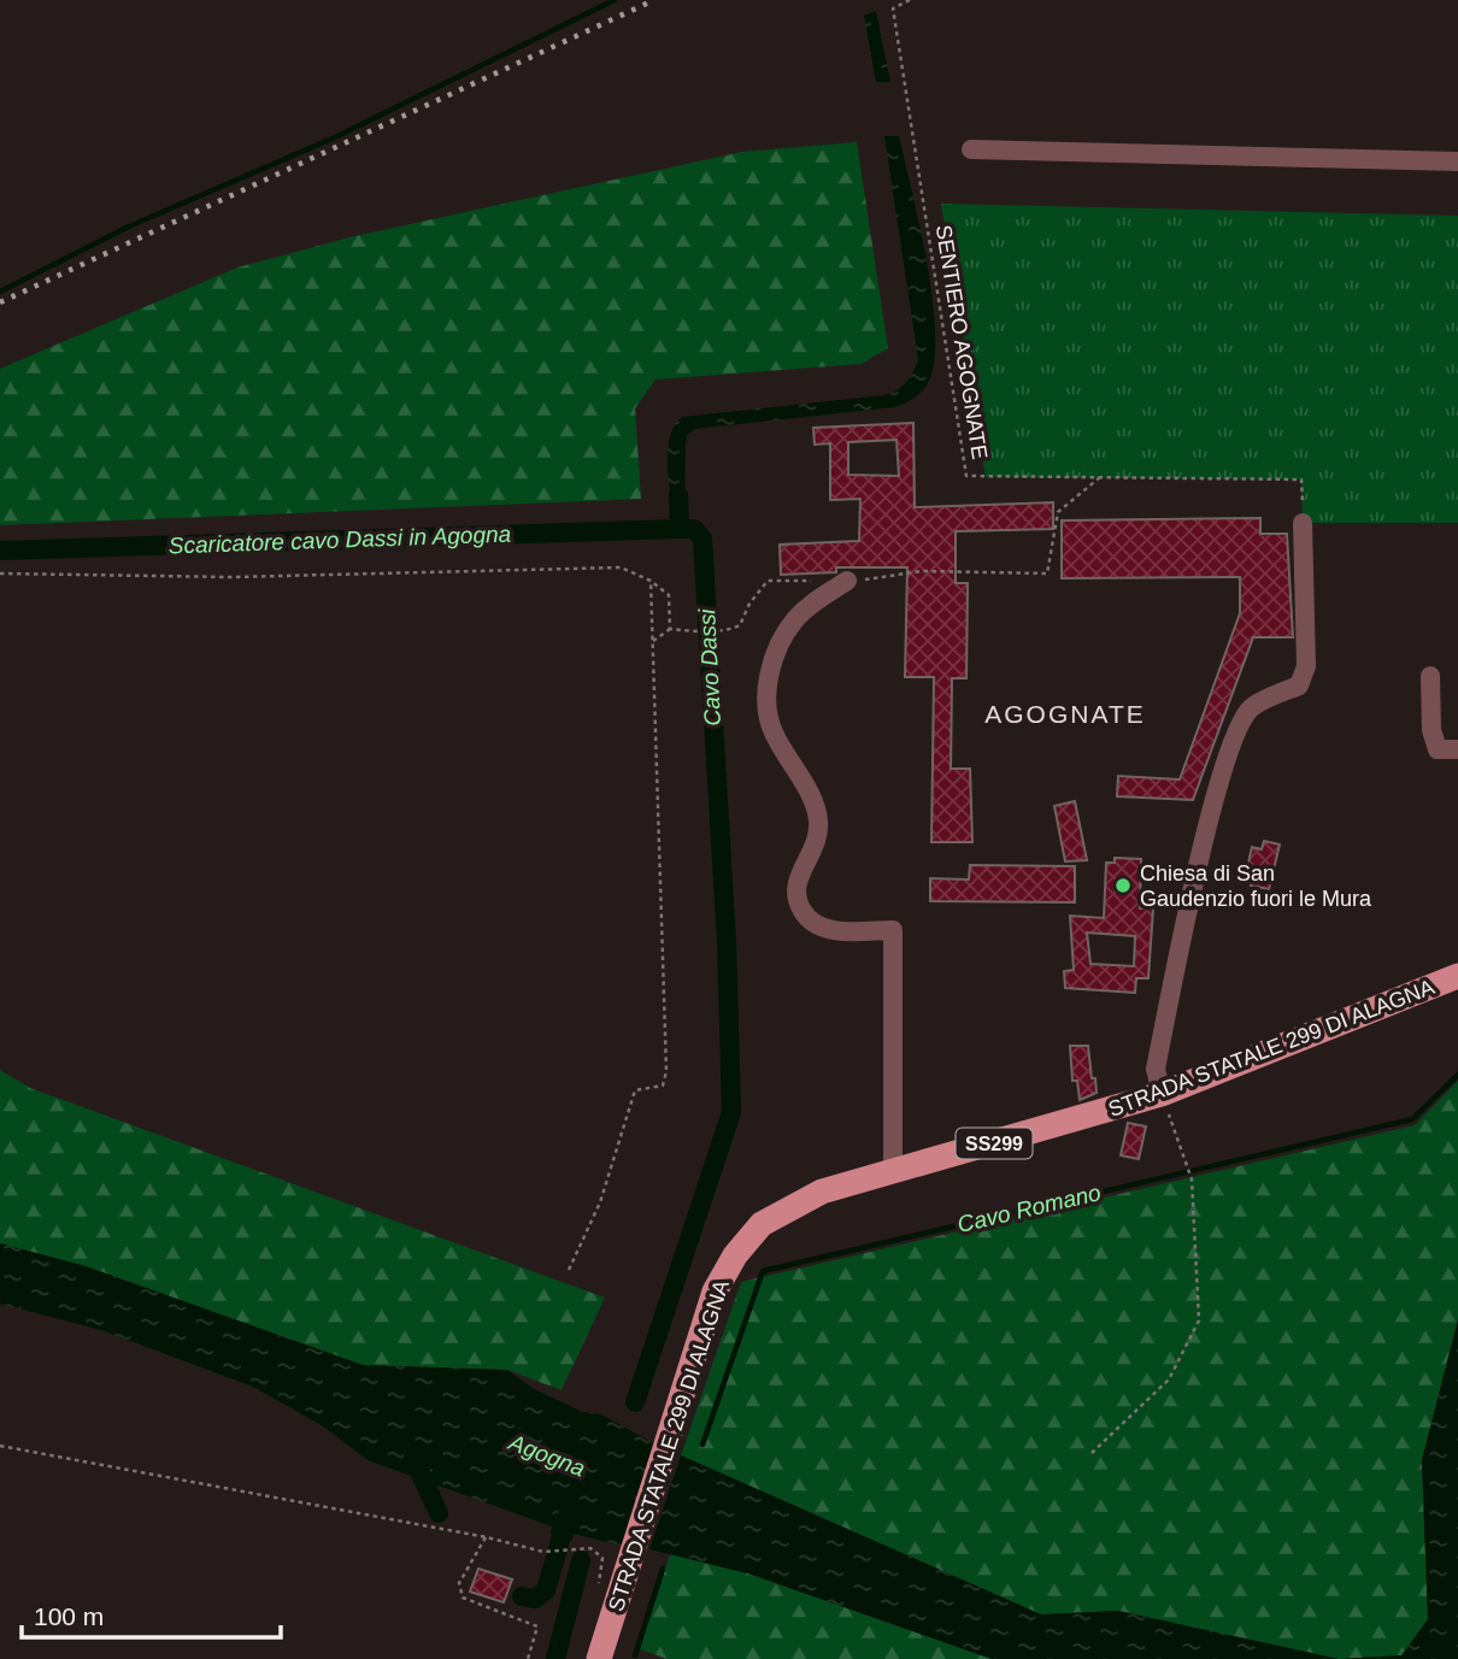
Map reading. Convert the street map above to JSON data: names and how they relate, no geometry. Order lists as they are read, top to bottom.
{
  "streets": {
    "main road": ["STRADA STATALE 299 DI ALAGNA", "SS299"],
    "path": ["SENTIERO AGOGNATE"]
  },
  "districts": ["AGOGNATE"],
  "water": [
    "Scaricatore cavo Dassi in Agogna",
    "Cavo Dassi",
    "Cavo Romano",
    "Agogna"
  ],
  "places": ["Chiesa di San Gaudenzio fuori le Mura"],
  "scale_bar": "100 m"
}
